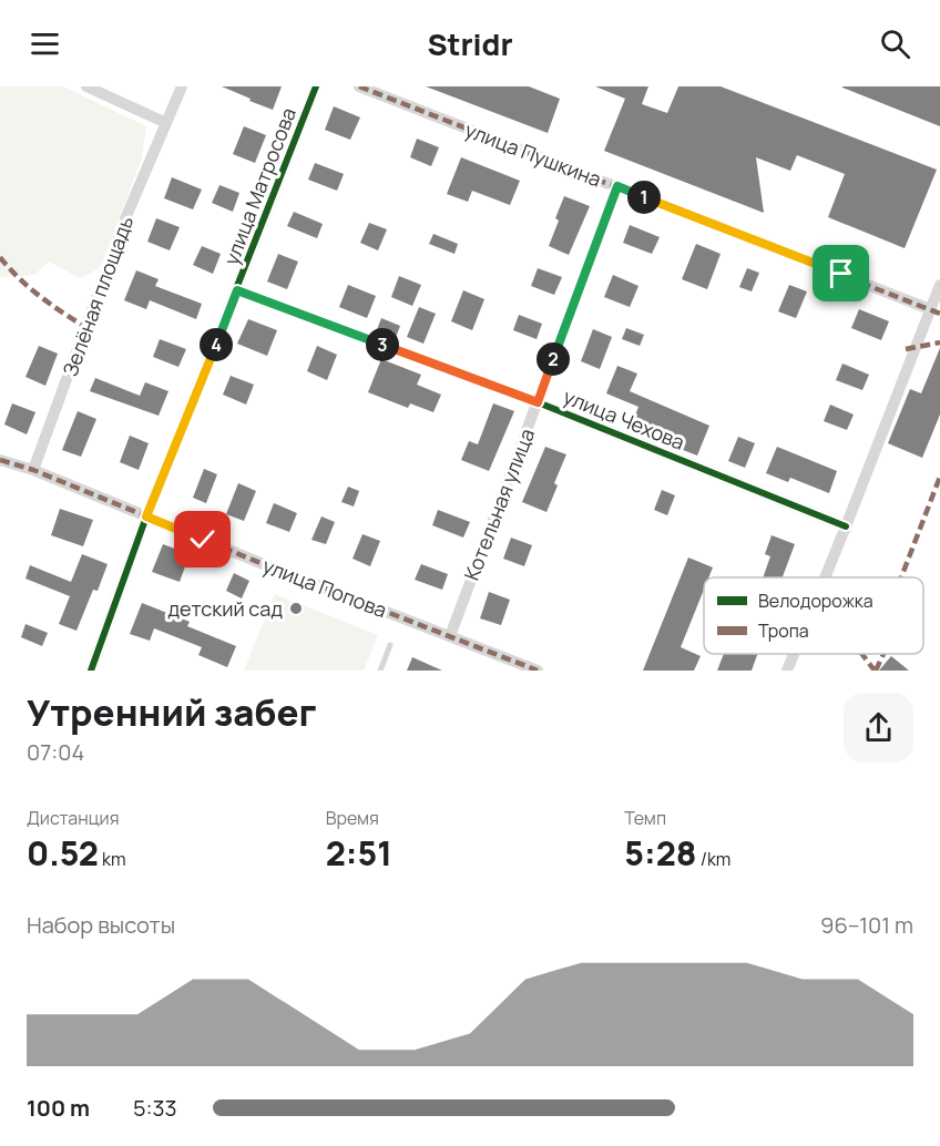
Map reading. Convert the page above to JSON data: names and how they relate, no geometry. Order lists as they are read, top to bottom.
{
  "streets": {
    "street": [
      "улица Пушкина",
      "улица Матросова",
      "Зелёная площадь",
      "улица Чехова",
      "Котельная улица",
      "улица Попова"
    ]
  },
  "crossings": [
    ["улица Пушкина", "Котельная улица"],
    ["улица Матросова", "улица Чехова"],
    ["улица Матросова", "улица Попова"],
    ["Зелёная площадь", "улица Попова"],
    ["улица Чехова", "Котельная улица"],
    ["Котельная улица", "улица Попова"]
  ],
  "places": ["детский сад"],
  "legend": ["Велодорожка", "Тропа"],
  "page": {
    "header": "Stridr",
    "pins": [
      "1",
      "3",
      "4",
      "2"
    ],
    "heading": ["Утренний забег", "07:04"],
    "stats": [
      ["Дистанция", "0.52 km"],
      ["Время", "2:51"],
      ["Темп", "5:28 /km"]
    ],
    "chart": ["Набор высоты", "96–101 m"],
    "list": [
      {
        "name": "100 m",
        "note": "5:33"
      }
    ]
  }
}
